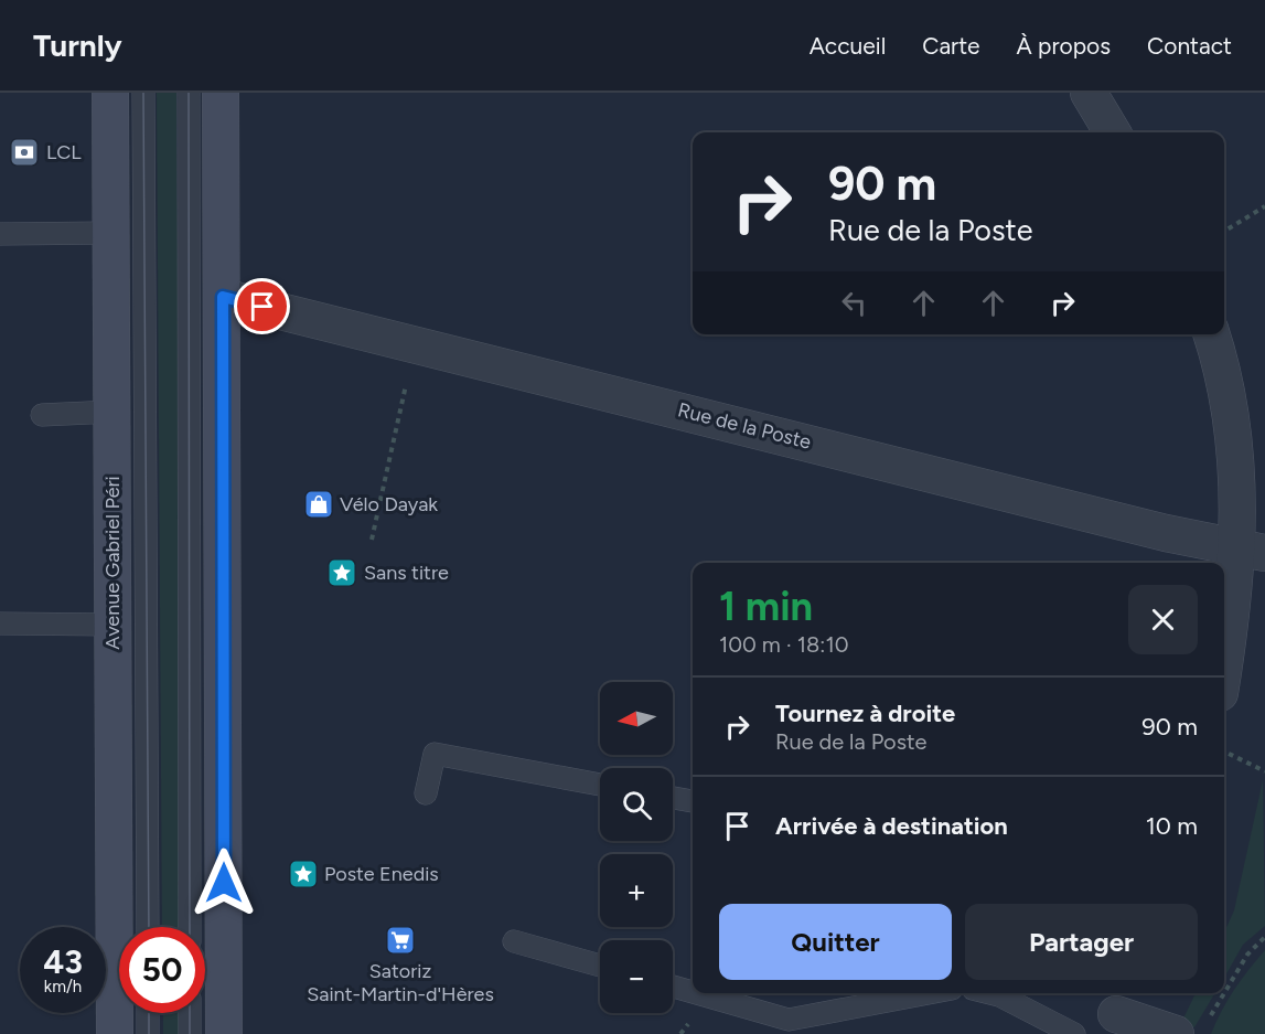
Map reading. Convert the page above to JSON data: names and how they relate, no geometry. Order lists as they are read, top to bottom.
{
  "streets": {
    "main road": ["Avenue Gabriel Péri"],
    "street": ["Rue de la Poste"]
  },
  "places": {
    "bank": ["LCL"],
    "shop": ["Vélo Dayak"],
    "place": ["Sans titre", "Poste Enedis"],
    "supermarket": ["Satoriz Saint-Martin-d'Hères"]
  },
  "north": "left",
  "page": {
    "header": "Turnly",
    "nav": [
      "Accueil",
      "Carte",
      "À propos",
      "Contact"
    ],
    "turn": ["90 m", "Rue de la Poste"],
    "heading": ["1 min", "100 m · 18:10"],
    "list": [
      {
        "name": "Tournez à droite",
        "note": "Rue de la Poste",
        "value": "90 m"
      },
      {
        "name": "Arrivée à destination",
        "value": "10 m"
      }
    ],
    "map_buttons": ["+", "−"],
    "buttons": ["Quitter", "Partager"],
    "speed": "43 km/h",
    "limit": "50"
  }
}
